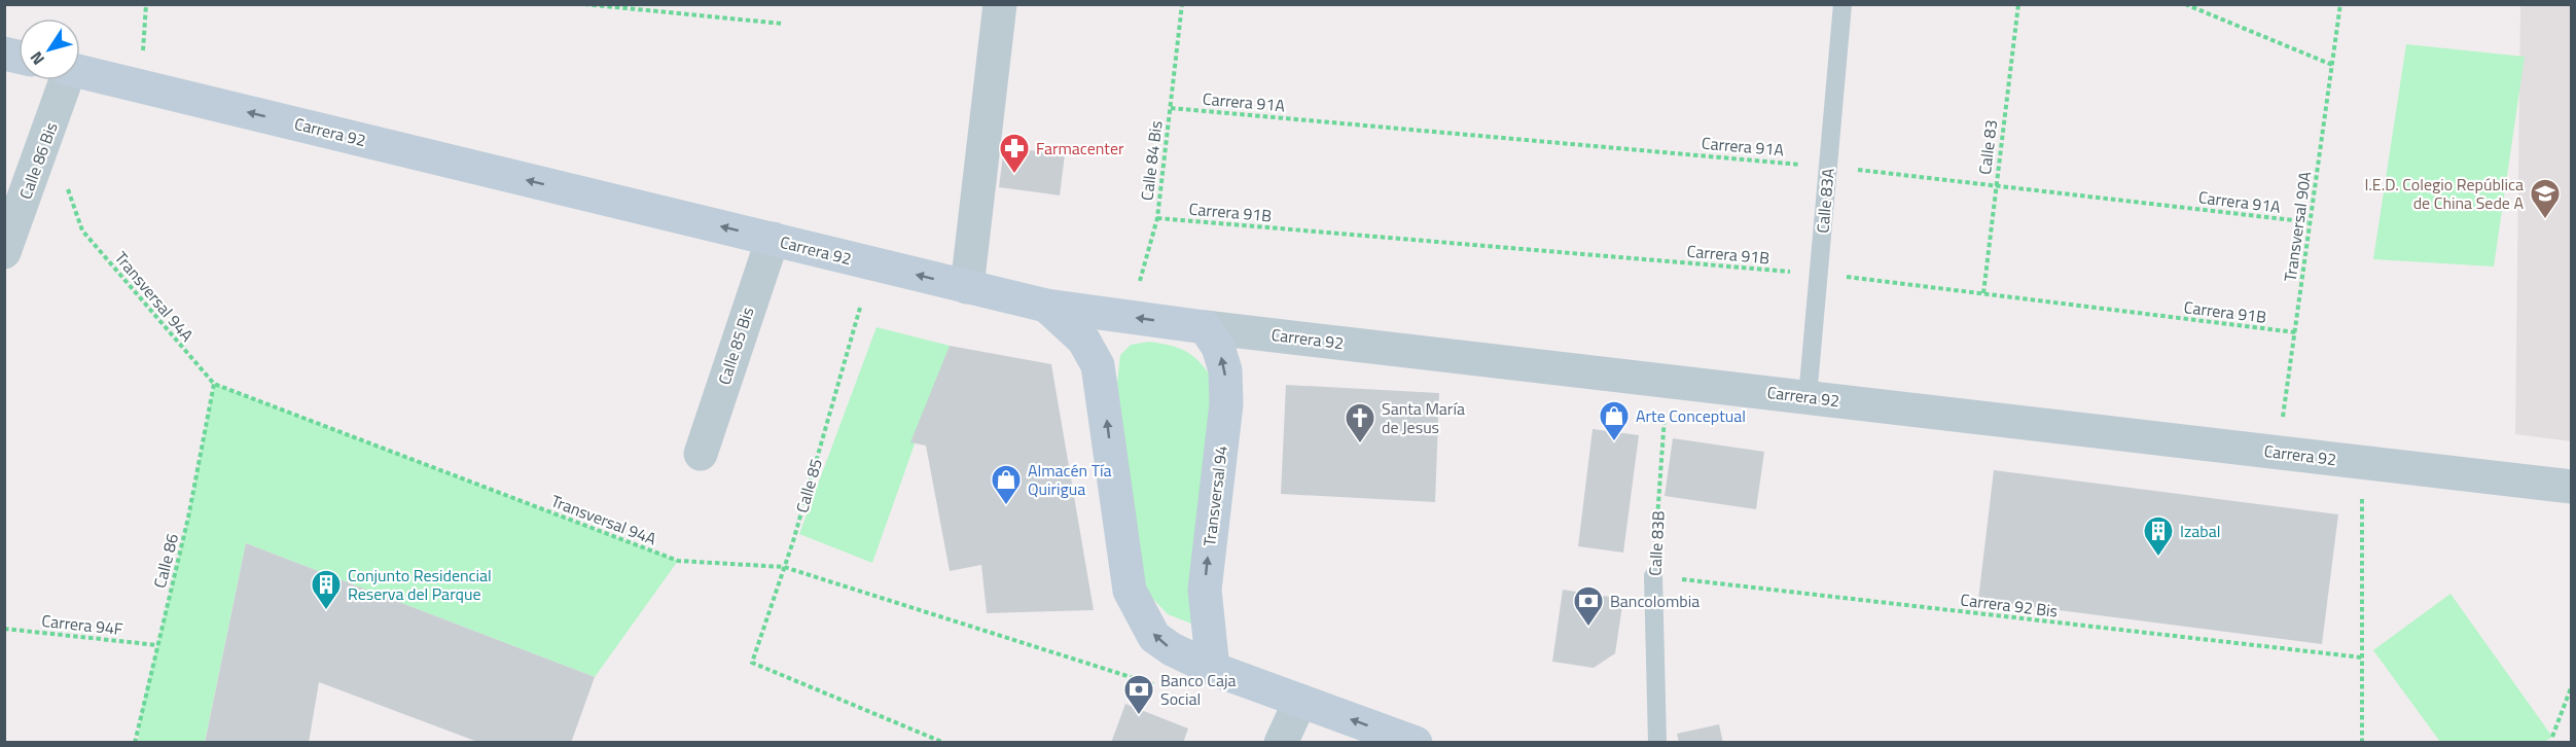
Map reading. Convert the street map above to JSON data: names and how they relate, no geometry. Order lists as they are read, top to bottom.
{
  "streets": {
    "main road": ["Carrera 92", "Transversal 94"],
    "street": ["Calle 86 Bis", "Calle 85 Bis"],
    "lane": ["Calle 83A", "Calle 83B"],
    "path": [
      "Carrera 91A",
      "Calle 83",
      "Calle 84 Bis",
      "Carrera 91B",
      "Transversal 90A",
      "Transversal 94A",
      "Calle 85",
      "Calle 86",
      "Carrera 92 Bis",
      "Carrera 94F"
    ]
  },
  "crossings": [
    ["Carrera 91A", "Calle 83"],
    ["Carrera 91A", "Calle 84 Bis"],
    ["Carrera 91A", "Calle 83A"],
    ["Carrera 91A", "Transversal 90A"],
    ["Carrera 92", "Calle 84 Bis"],
    ["Carrera 92", "Calle 83A"],
    ["Carrera 92", "Transversal 90A"],
    ["Carrera 92", "Calle 85 Bis"],
    ["Carrera 92", "Transversal 94"],
    ["Carrera 92", "Calle 83B"],
    ["Calle 83", "Carrera 91B"],
    ["Calle 84 Bis", "Carrera 91B"],
    ["Calle 83A", "Carrera 91B"],
    ["Carrera 91B", "Transversal 90A"],
    ["Transversal 94A", "Calle 85"],
    ["Transversal 94A", "Calle 86"],
    ["Calle 83B", "Carrera 92 Bis"],
    ["Calle 86", "Carrera 94F"]
  ],
  "one_way": ["Carrera 92", "Transversal 94"],
  "places": {
    "pharmacy": ["Farmacenter"],
    "school or university": ["I.E.D. Colegio República de China Sede A"],
    "shop": ["Arte Conceptual", "Almacén Tía Quirigua"],
    "church": ["Santa María de Jesus"],
    "building": ["Izabal", "Conjunto Residencial Reserva del Parque"],
    "bank": ["Bancolombia", "Banco Caja Social"]
  },
  "north": "bottom left"
}
